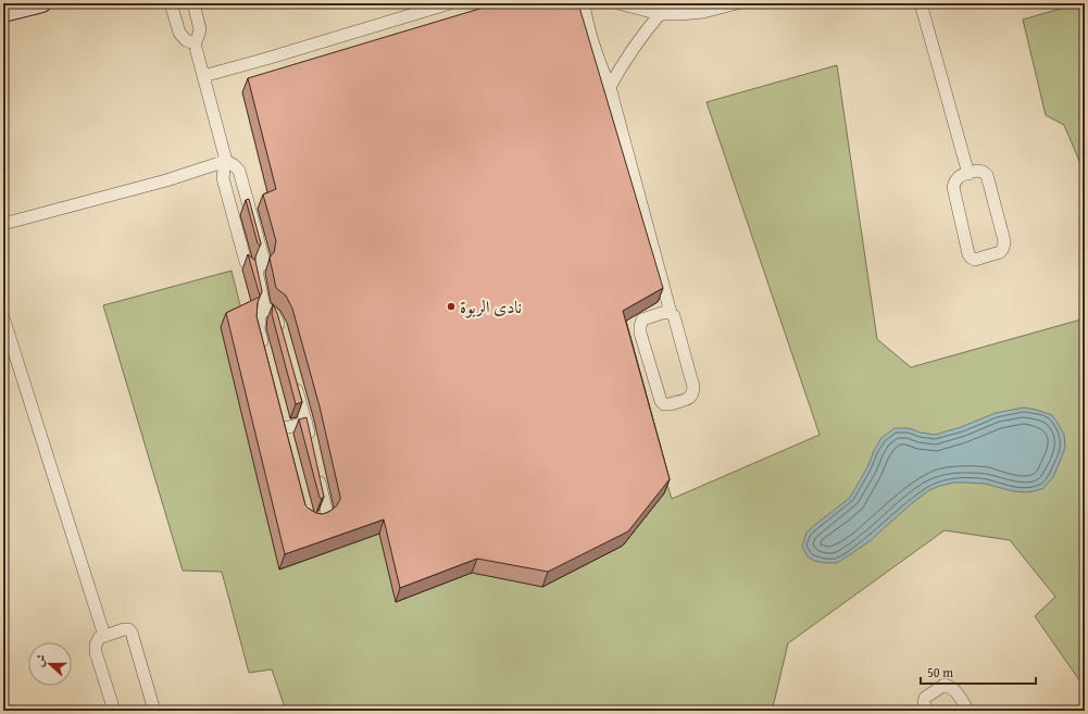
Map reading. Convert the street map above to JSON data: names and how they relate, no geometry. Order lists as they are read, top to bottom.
{
  "places": ["نادى الربوة"],
  "scale_bar": "50 m",
  "north": "left"
}
